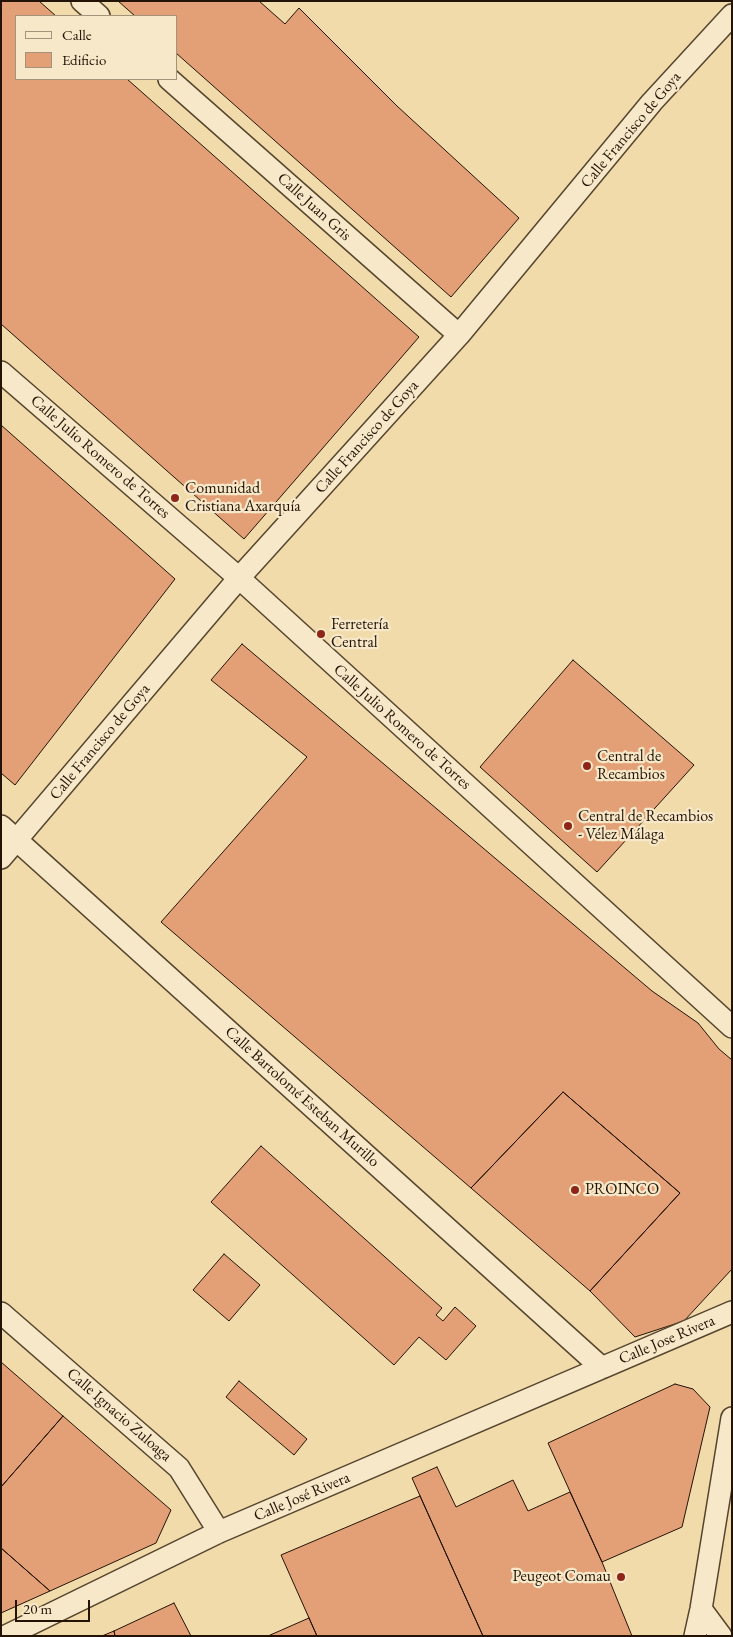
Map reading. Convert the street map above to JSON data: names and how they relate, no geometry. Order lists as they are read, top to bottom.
{
  "streets": {
    "street": [
      "Calle Francisco de Goya",
      "Calle Juan Gris",
      "Calle Julio Romero de Torres",
      "Calle Bartolomé Esteban Murillo",
      "Calle Jose Rivera",
      "Calle Ignacio Zuloaga",
      "Calle José Rivera"
    ]
  },
  "crossings": [
    ["Calle Francisco de Goya", "Calle Juan Gris"],
    ["Calle Francisco de Goya", "Calle Julio Romero de Torres"],
    ["Calle Francisco de Goya", "Calle Bartolomé Esteban Murillo"],
    ["Calle Bartolomé Esteban Murillo", "Calle Jose Rivera"],
    ["Calle Bartolomé Esteban Murillo", "Calle José Rivera"],
    ["Calle Jose Rivera", "Calle José Rivera"],
    ["Calle Ignacio Zuloaga", "Calle José Rivera"]
  ],
  "places": [
    "Comunidad Cristiana Axarquía",
    "Ferretería Central",
    "Central de Recambios",
    "Central de Recambios - Vélez Málaga",
    "PROINCO",
    "Peugeot Comau"
  ],
  "legend": ["Calle", "Edificio"],
  "scale_bar": "20 m"
}
